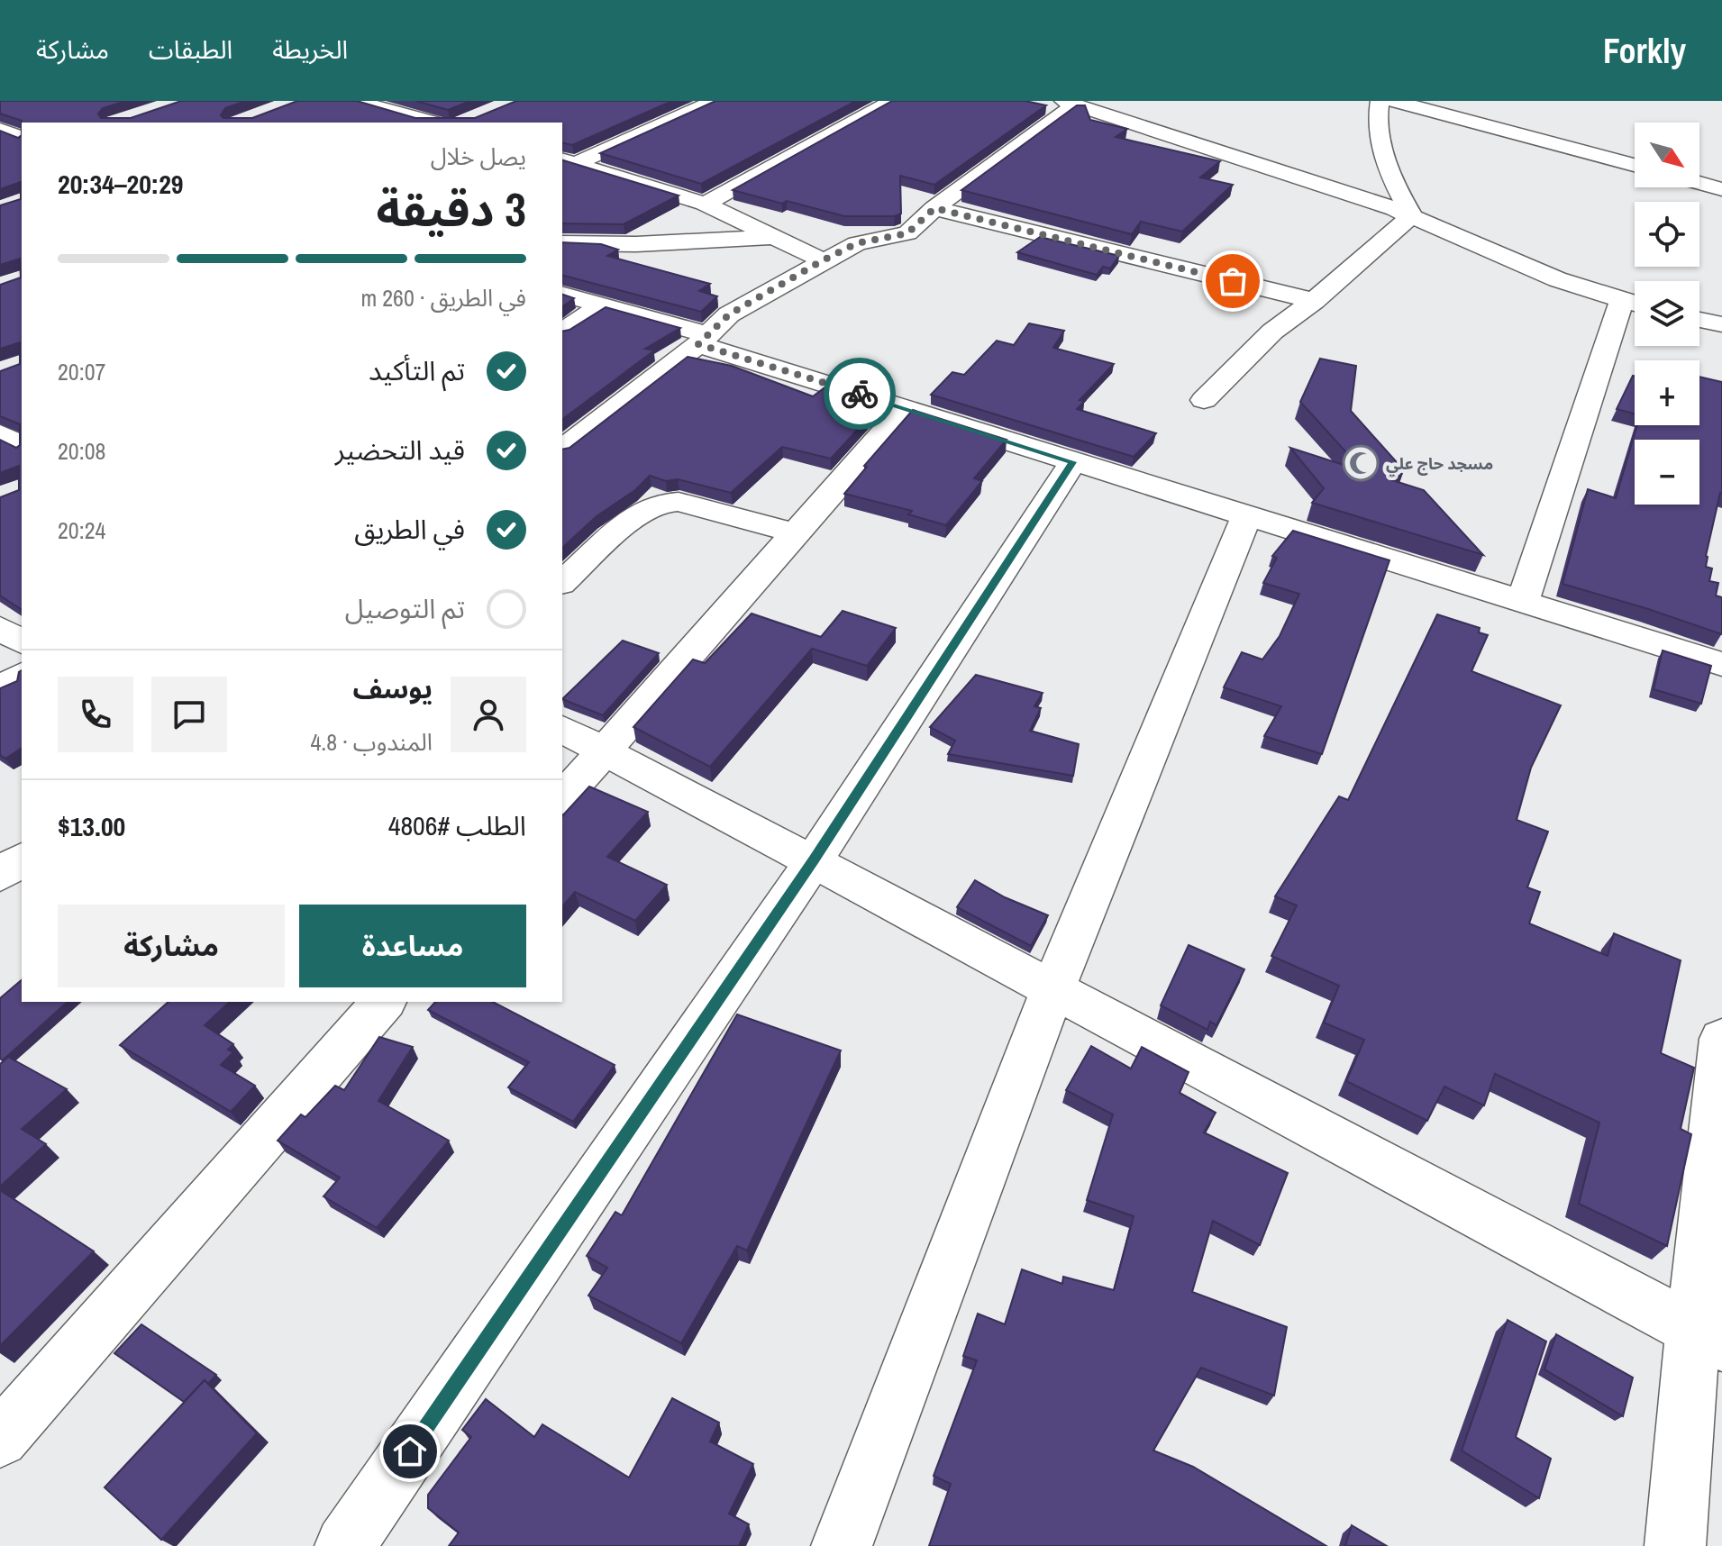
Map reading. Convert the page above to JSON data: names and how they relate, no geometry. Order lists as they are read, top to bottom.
{
  "places": {
    "mosque": ["مسجد حاج علي"]
  },
  "north": "bottom right",
  "page": {
    "header": "Forkly",
    "nav": ["الخريطة", "الطبقات", "مشاركة"],
    "map_buttons": ["+", "−"],
    "heading": ["3 دقيقة", "يصل خلال", "20:29–20:34"],
    "panel": [
      "يوسف",
      "المندوب · 4.8",
      "الطلب #4806",
      "$13.00"
    ],
    "bar": "في الطريق · 260 m",
    "list": [
      ["تم التأكيد", "20:07"],
      ["قيد التحضير", "20:08"],
      ["في الطريق", "20:24"],
      "تم التوصيل"
    ],
    "buttons": ["مساعدة", "مشاركة"]
  }
}
